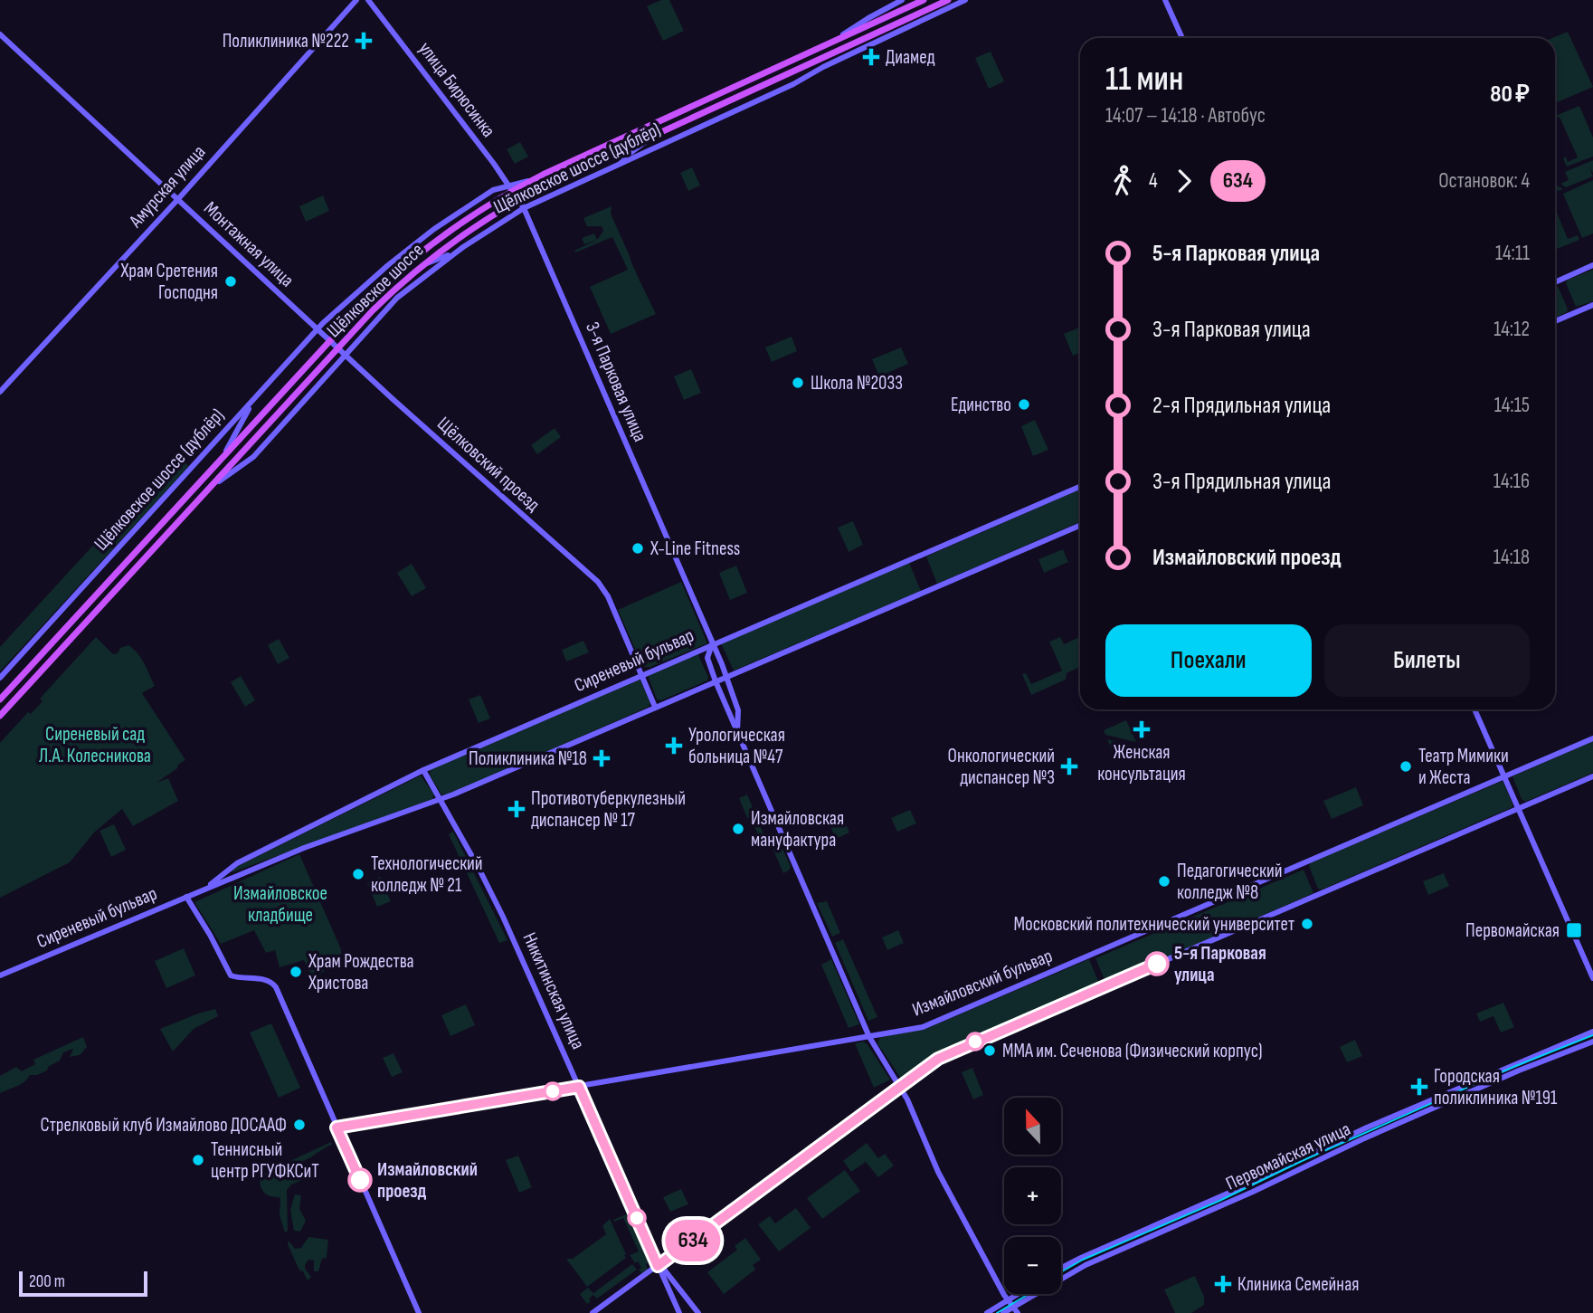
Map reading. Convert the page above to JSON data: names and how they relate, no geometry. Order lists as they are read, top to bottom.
{
  "streets": {
    "main road": ["Щёлковское шоссе"],
    "street": [
      "улица Бирюсинка",
      "Щёлковское шоссе (дублёр)",
      "Амурская улица",
      "Монтажная улица",
      "3-я Парковая улица",
      "Щёлковский проезд",
      "Сиреневый бульвар",
      "Измайловский бульвар",
      "Никитинская улица",
      "Первомайская улица"
    ]
  },
  "crossings": [
    ["улица Бирюсинка", "Щёлковское шоссе (дублёр)"],
    ["улица Бирюсинка", "Щёлковское шоссе"],
    ["улица Бирюсинка", "3-я Парковая улица"],
    ["Щёлковское шоссе (дублёр)", "Монтажная улица"],
    ["Щёлковское шоссе (дублёр)", "Щёлковское шоссе"],
    ["Щёлковское шоссе (дублёр)", "3-я Парковая улица"],
    ["Щёлковское шоссе (дублёр)", "Щёлковский проезд"],
    ["Амурская улица", "Монтажная улица"],
    ["Монтажная улица", "Щёлковское шоссе"],
    ["Монтажная улица", "Щёлковский проезд"],
    ["Щёлковское шоссе", "3-я Парковая улица"],
    ["Щёлковское шоссе", "Щёлковский проезд"],
    ["3-я Парковая улица", "Сиреневый бульвар"],
    ["Щёлковский проезд", "Сиреневый бульвар"],
    ["Сиреневый бульвар", "Никитинская улица"],
    ["Измайловский бульвар", "Никитинская улица"]
  ],
  "parks": ["Сиреневый сад Л.А. Колесникова", "Измайловское кладбище"],
  "places": {
    "health": [
      "Поликлиника №222",
      "Диамед",
      "Женская консультация",
      "Урологическая больница №47",
      "Поликлиника №18",
      "Онкологический диспансер №3",
      "Противотуберкулезный диспансер № 17",
      "Городская поликлиника №191",
      "Клиника Семейная"
    ],
    "other": [
      "Храм Сретения Господня",
      "Школа №2033",
      "Единство",
      "X-Line Fitness",
      "Театр Мимики и Жеста",
      "Измайловская мануфактура",
      "Технологический колледж № 21",
      "Педагогический колледж №8",
      "Московский политехнический университет",
      "5-я Парковая улица",
      "Храм Рождества Христова",
      "ММА им. Сеченова (Физический корпус)",
      "Стрелковый клуб Измайлово ДОСААФ",
      "Теннисный центр РГУФКСиТ",
      "Измайловский проезд"
    ],
    "transit": ["Первомайская"]
  },
  "lines": ["bus line 634"],
  "scale_bar": "200 m",
  "north": "top",
  "page": {
    "on_map": "634",
    "heading": ["11 мин", "14:07 – 14:18 · Автобус", "80 ₽"],
    "legs": ["4", "634", "Остановок: 4"],
    "list": [
      {
        "name": "5-я Парковая улица",
        "value": "14:11"
      },
      {
        "name": "3-я Парковая улица",
        "value": "14:12"
      },
      {
        "name": "2-я Прядильная улица",
        "value": "14:15"
      },
      {
        "name": "3-я Прядильная улица",
        "value": "14:16"
      },
      {
        "name": "Измайловский проезд",
        "value": "14:18"
      }
    ],
    "buttons": ["Поехали", "Билеты"],
    "map_buttons": ["+", "−"],
    "scale": "200 m"
  }
}
